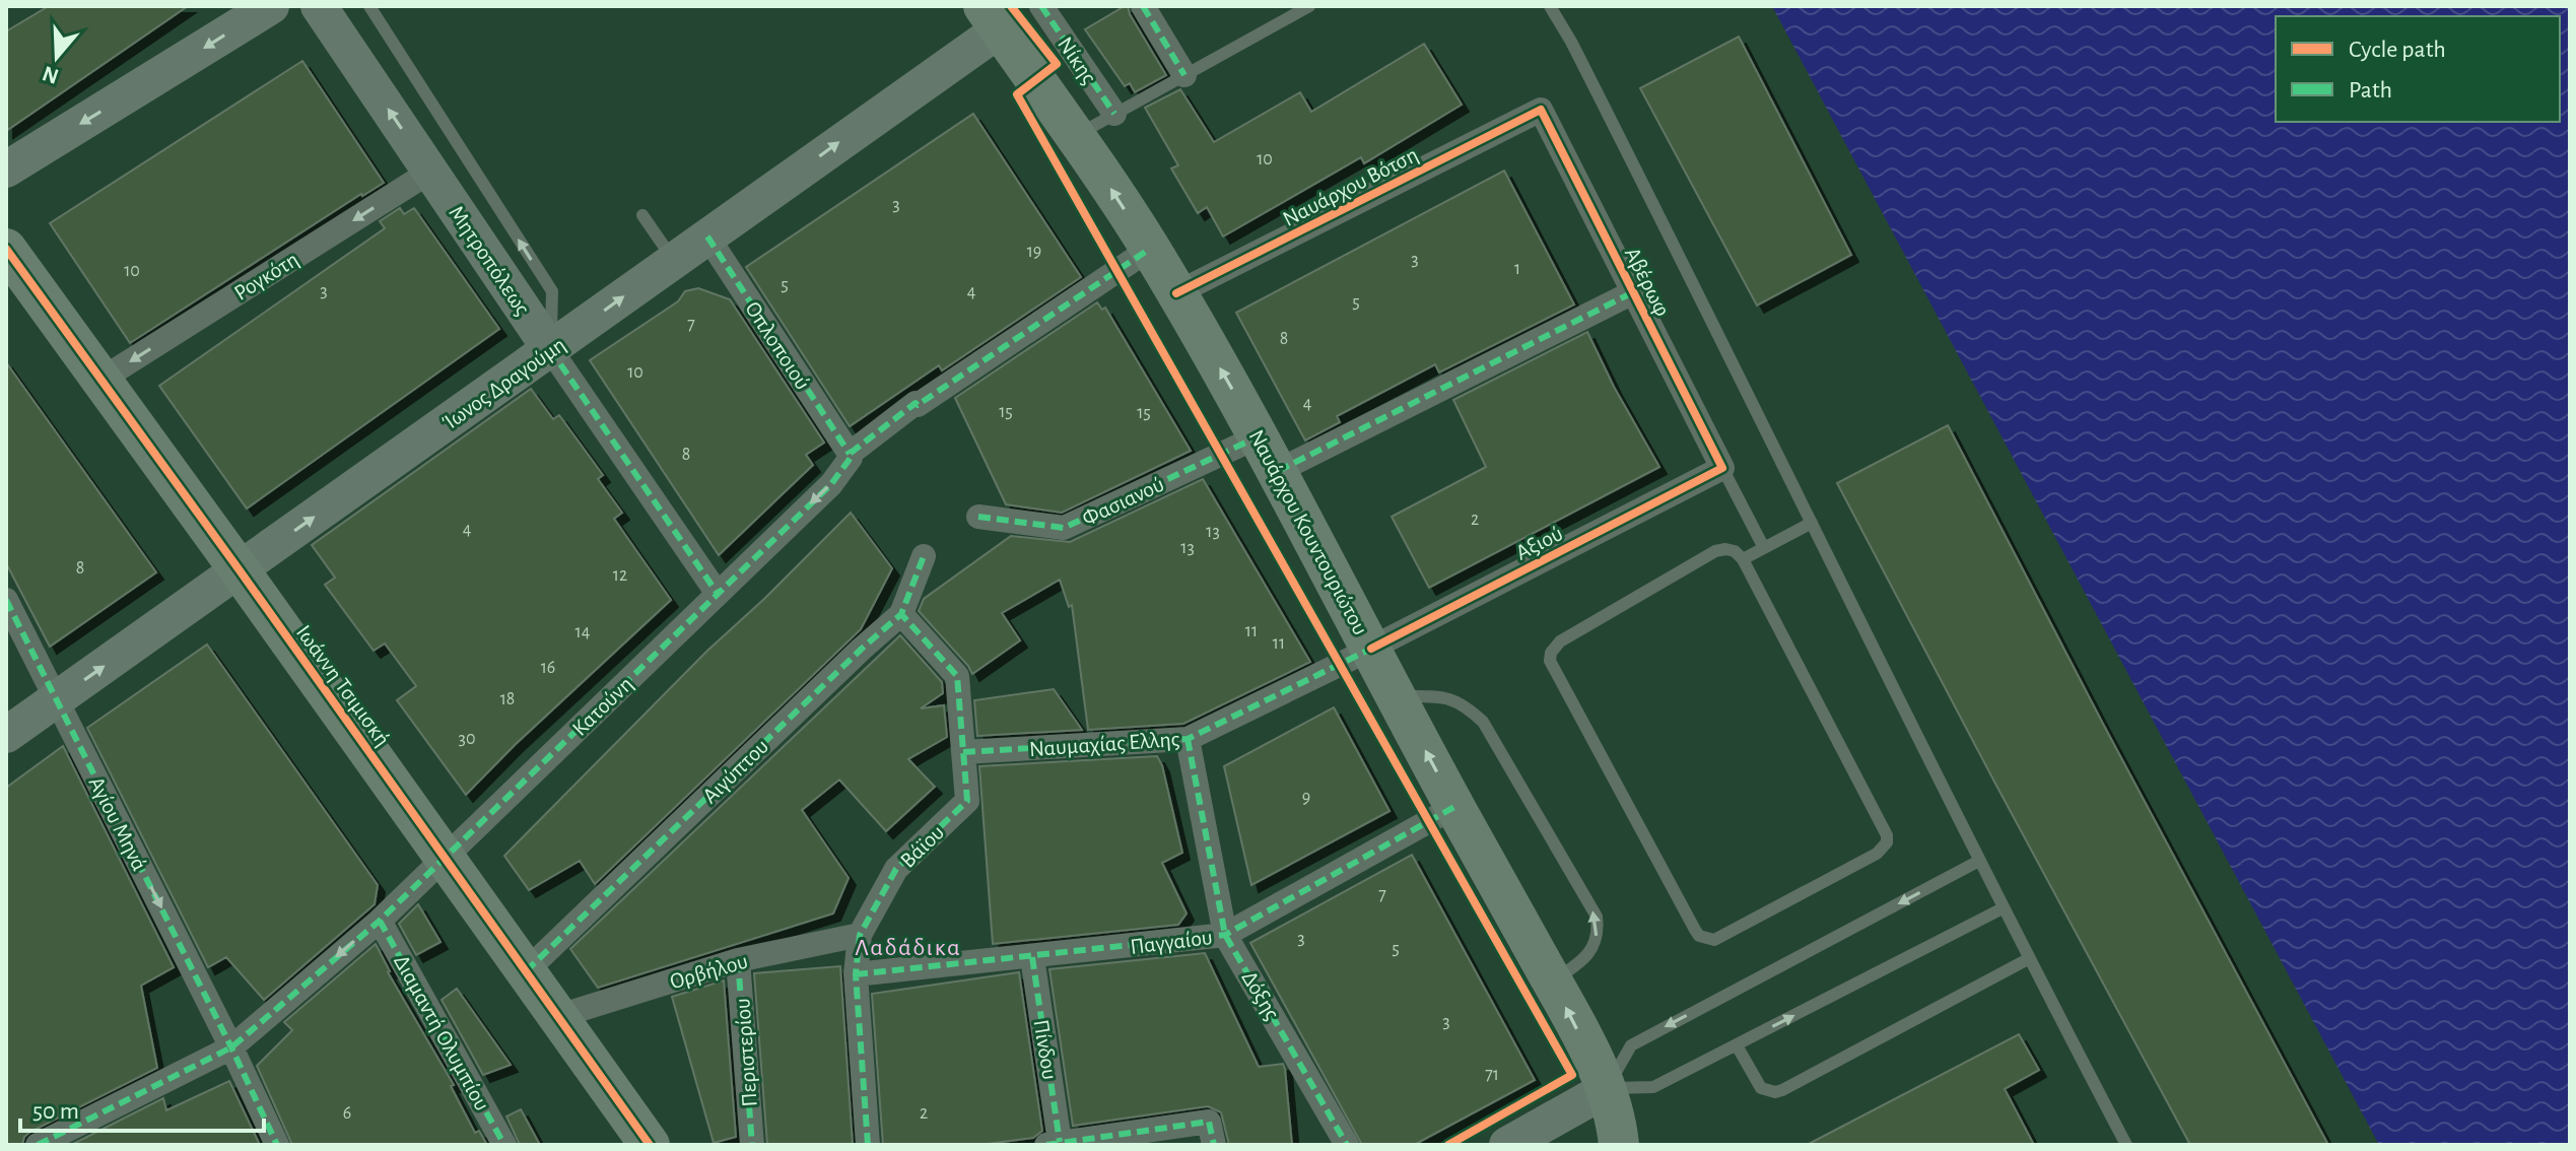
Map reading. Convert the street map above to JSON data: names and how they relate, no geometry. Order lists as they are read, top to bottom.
{
  "streets": {
    "main road": [
      "Μητροπόλεως",
      "Ίωνος Δραγούμη",
      "Ναυάρχου Κουντουριώτου",
      "Ιωάννη Τσιμισκή"
    ],
    "street": [
      "Νίκης",
      "Ναυάρχου Βότση",
      "Ρογκότη",
      "Αβέρωφ",
      "Οπλοποιού",
      "Φασιανού",
      "Αξιού",
      "Κατούνη",
      "Ναυμαχίας Ελλης",
      "Αιγύπτου",
      "Αγίου Μηνά",
      "Βάϊου",
      "Παγγαίου",
      "Ορβήλου",
      "Δόξης",
      "Διαμαντή Ολυμπίου",
      "Πίνδου",
      "Περιστερίου"
    ]
  },
  "crossings": [
    ["Ναυάρχου Βότση", "Αβέρωφ"],
    ["Ναυάρχου Βότση", "Ναυάρχου Κουντουριώτου"],
    ["Μητροπόλεως", "Ρογκότη"],
    ["Μητροπόλεως", "Ίωνος Δραγούμη"],
    ["Μητροπόλεως", "Κατούνη"],
    ["Ρογκότη", "Ιωάννη Τσιμισκή"],
    ["Αβέρωφ", "Φασιανού"],
    ["Αβέρωφ", "Αξιού"],
    ["Οπλοποιού", "Ίωνος Δραγούμη"],
    ["Οπλοποιού", "Κατούνη"],
    ["Ίωνος Δραγούμη", "Ναυάρχου Κουντουριώτου"],
    ["Ίωνος Δραγούμη", "Ιωάννη Τσιμισκή"],
    ["Ίωνος Δραγούμη", "Αγίου Μηνά"],
    ["Φασιανού", "Ναυάρχου Κουντουριώτου"],
    ["Ναυάρχου Κουντουριώτου", "Αξιού"],
    ["Ναυάρχου Κουντουριώτου", "Κατούνη"],
    ["Ναυάρχου Κουντουριώτου", "Ναυμαχίας Ελλης"],
    ["Ναυάρχου Κουντουριώτου", "Παγγαίου"],
    ["Αξιού", "Ναυμαχίας Ελλης"],
    ["Ιωάννη Τσιμισκή", "Κατούνη"],
    ["Ιωάννη Τσιμισκή", "Αιγύπτου"],
    ["Ιωάννη Τσιμισκή", "Ορβήλου"],
    ["Κατούνη", "Αγίου Μηνά"],
    ["Κατούνη", "Διαμαντή Ολυμπίου"],
    ["Ναυμαχίας Ελλης", "Βάϊου"],
    ["Ναυμαχίας Ελλης", "Δόξης"],
    ["Αιγύπτου", "Βάϊου"],
    ["Βάϊου", "Παγγαίου"],
    ["Βάϊου", "Ορβήλου"],
    ["Παγγαίου", "Δόξης"],
    ["Παγγαίου", "Πίνδου"],
    ["Ορβήλου", "Περιστερίου"]
  ],
  "one_way": [
    "Ρογκότη",
    "Ίωνος Δραγούμη",
    "Ναυάρχου Κουντουριώτου",
    "Αγίου Μηνά"
  ],
  "districts": ["Λαδάδικα"],
  "house_numbers": [
    "10",
    "3",
    "19",
    "3",
    "1",
    "10",
    "5",
    "3",
    "4",
    "5",
    "7",
    "8",
    "10",
    "4",
    "15",
    "15",
    "8",
    "2",
    "4",
    "13",
    "13",
    "8",
    "12",
    "11",
    "14",
    "11",
    "16",
    "18",
    "30",
    "9",
    "7",
    "3",
    "5",
    "3",
    "71",
    "6",
    "2"
  ],
  "legend": ["Cycle path", "Path"],
  "scale_bar": "50 m",
  "north": "bottom"
}
